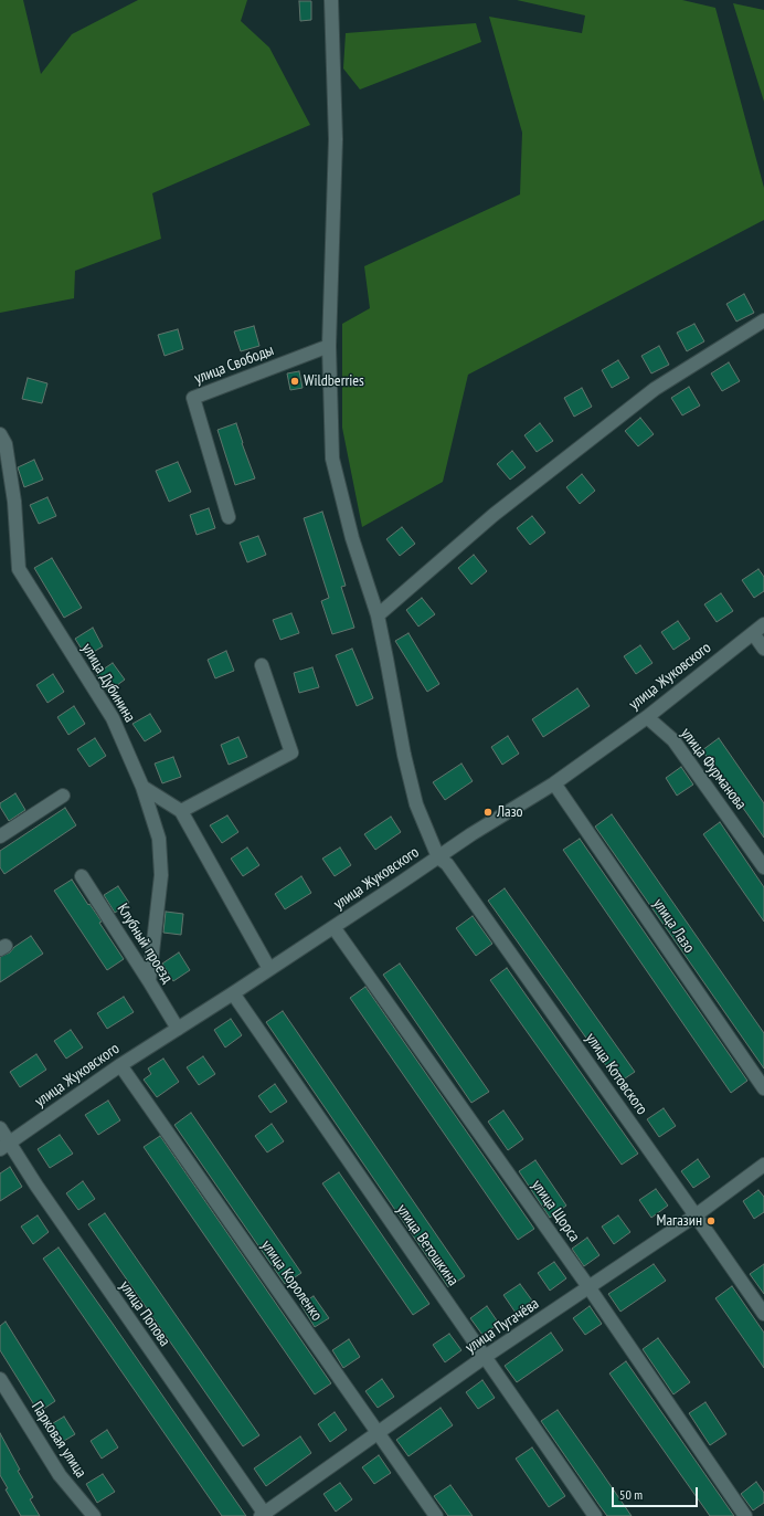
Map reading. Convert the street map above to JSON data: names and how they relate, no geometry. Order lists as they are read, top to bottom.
{
  "streets": {
    "street": [
      "улица Свободы",
      "улица Жуковского",
      "улица Дубинина",
      "улица Фурманова",
      "улица Лазо",
      "Клубный проезд",
      "улица Котовского",
      "улица Щорса",
      "улица Ветошкина",
      "улица Короленко",
      "улица Попова",
      "улица Пугачёва",
      "Парковая улица"
    ]
  },
  "crossings": [
    ["улица Жуковского", "улица Фурманова"],
    ["улица Жуковского", "улица Лазо"],
    ["улица Жуковского", "Клубный проезд"],
    ["улица Жуковского", "улица Котовского"],
    ["улица Жуковского", "улица Щорса"],
    ["улица Жуковского", "улица Ветошкина"],
    ["улица Жуковского", "улица Короленко"],
    ["улица Жуковского", "улица Попова"],
    ["улица Дубинина", "Клубный проезд"],
    ["улица Котовского", "улица Пугачёва"],
    ["улица Щорса", "улица Пугачёва"],
    ["улица Ветошкина", "улица Пугачёва"],
    ["улица Короленко", "улица Пугачёва"],
    ["улица Попова", "улица Пугачёва"]
  ],
  "places": ["Wildberries", "Лазо", "Магазин"],
  "scale_bar": "50 m"
}
